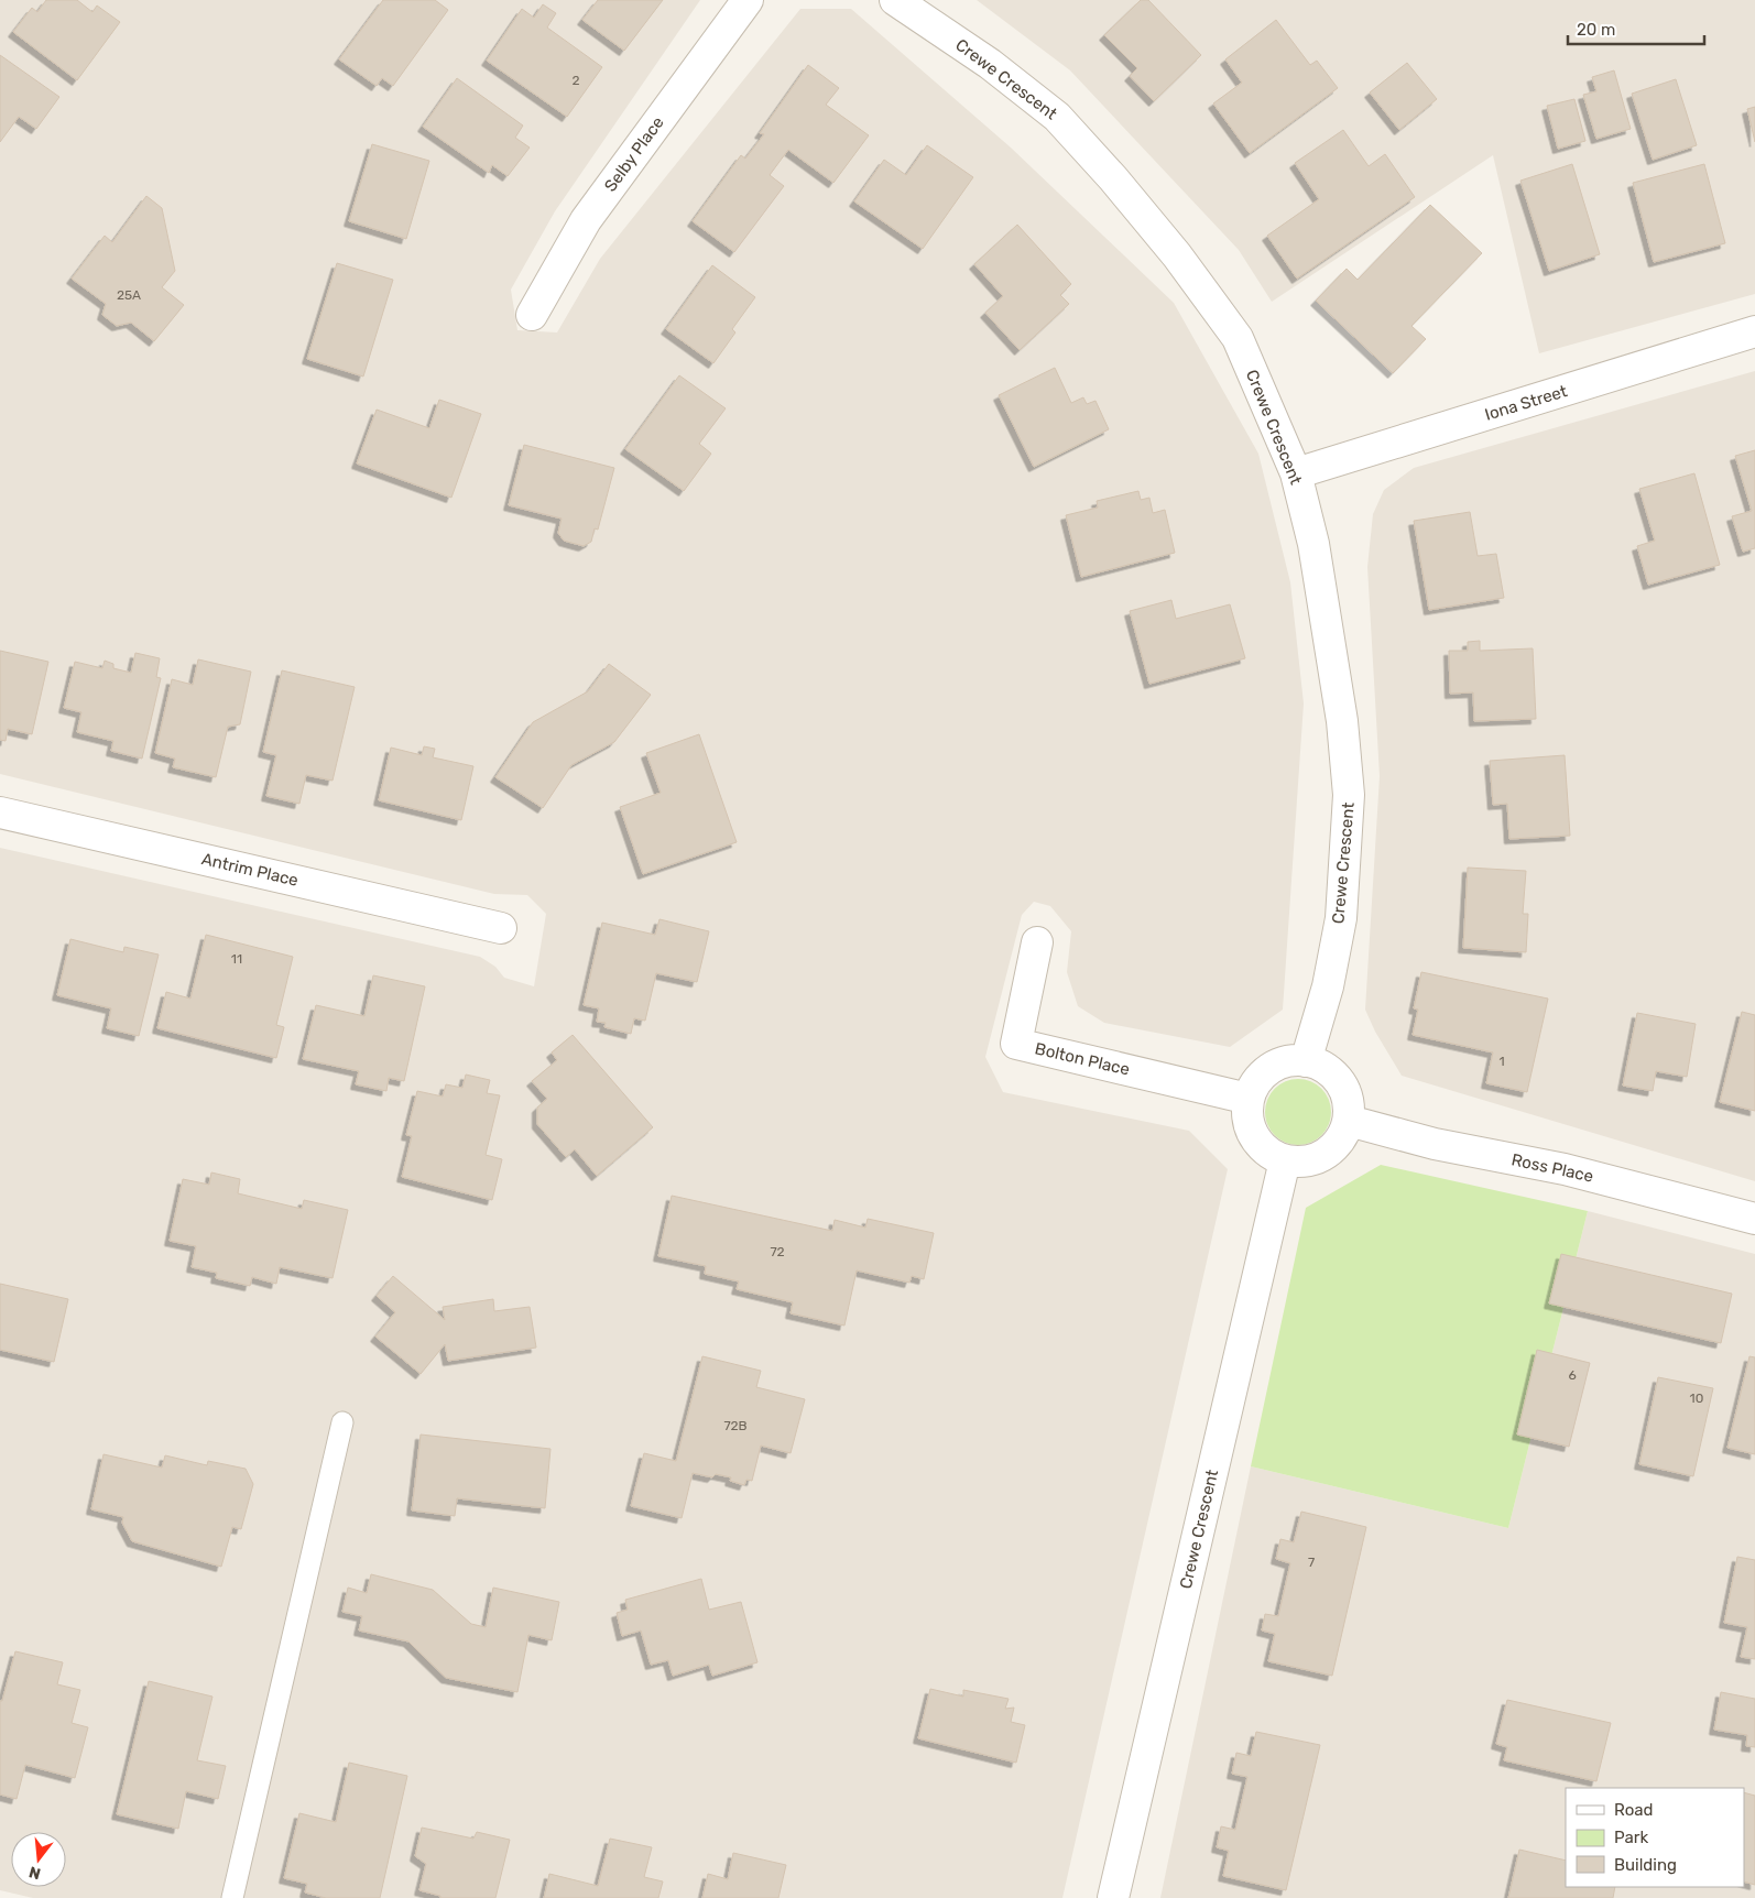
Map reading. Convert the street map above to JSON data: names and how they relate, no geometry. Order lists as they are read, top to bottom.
{
  "streets": {
    "street": [
      "Crewe Crescent",
      "Selby Place",
      "Iona Street",
      "Antrim Place",
      "Bolton Place",
      "Ross Place"
    ]
  },
  "crossings": [
    ["Crewe Crescent", "Iona Street"],
    ["Crewe Crescent", "Bolton Place"],
    ["Crewe Crescent", "Ross Place"],
    ["Bolton Place", "Ross Place"]
  ],
  "house_numbers": [
    "2",
    "25A",
    "11",
    "1",
    "72",
    "6",
    "10",
    "72B",
    "7"
  ],
  "legend": ["Road", "Park", "Building"],
  "scale_bar": "20 m",
  "north": "bottom"
}
